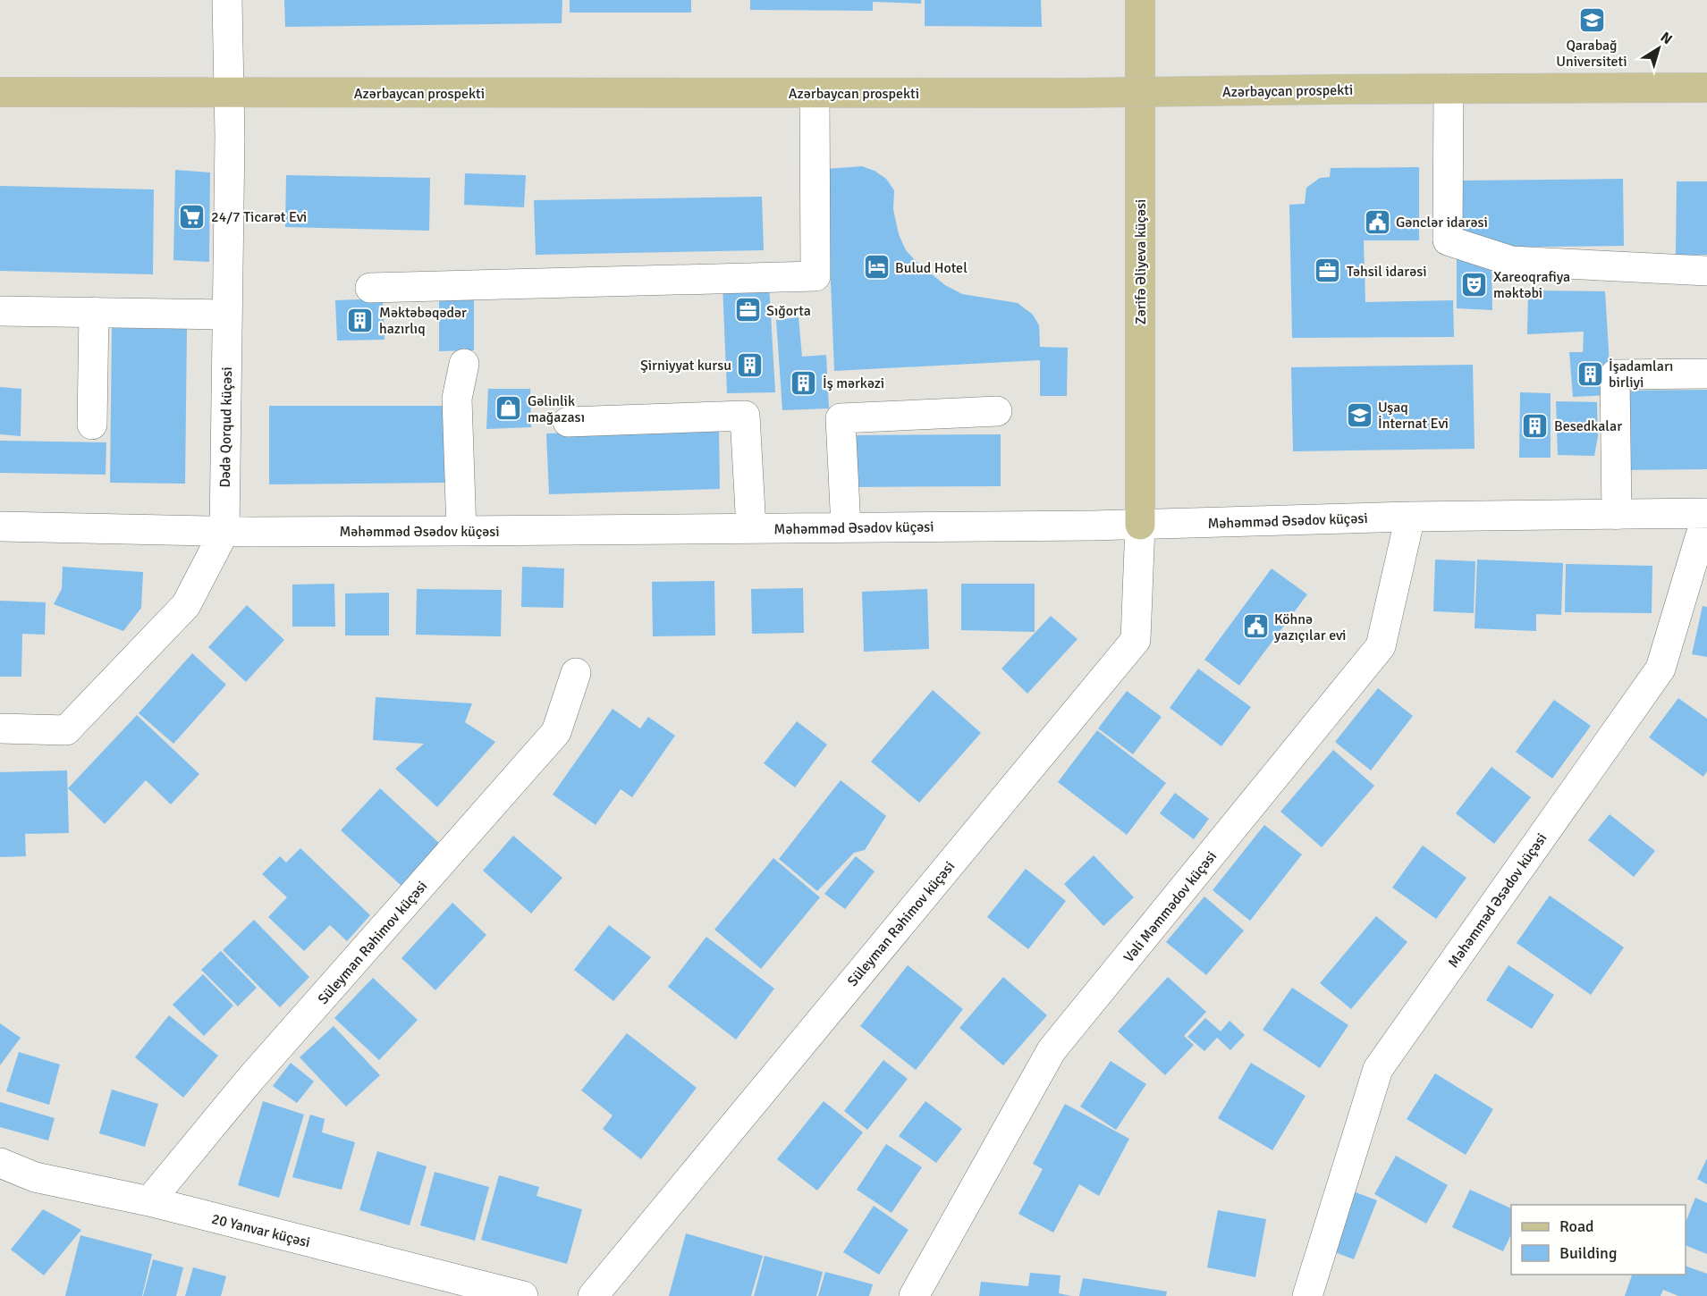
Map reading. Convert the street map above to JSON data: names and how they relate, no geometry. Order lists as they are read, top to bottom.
{
  "streets": {
    "main road": ["Azərbaycan prospekti", "Zərifə Əliyeva küçəsi"],
    "street": [
      "Dədə Qorqud küçəsi",
      "Məhəmməd Əsədov küçəsi",
      "Vəli Məmmədov küçəsi",
      "Süleyman Rəhimov küçəsi",
      "20 Yanvar küçəsi"
    ]
  },
  "crossings": [
    ["Azərbaycan prospekti", "Dədə Qorqud küçəsi"],
    ["Zərifə Əliyeva küçəsi", "Məhəmməd Əsədov küçəsi"],
    ["Zərifə Əliyeva küçəsi", "Süleyman Rəhimov küçəsi"],
    ["Dədə Qorqud küçəsi", "Məhəmməd Əsədov küçəsi"],
    ["Məhəmməd Əsədov küçəsi", "Vəli Məmmədov küçəsi"],
    ["Məhəmməd Əsədov küçəsi", "Süleyman Rəhimov küçəsi"],
    ["Süleyman Rəhimov küçəsi", "20 Yanvar küçəsi"]
  ],
  "places": {
    "school or university": ["Qarabağ Universiteti", "Uşaq İnternat Evi"],
    "supermarket": ["24/7 Ticarət Evi"],
    "public building": ["Gənclər idarəsi", "Köhnə yazıçılar evi"],
    "hotel": ["Bulud Hotel"],
    "office": ["Təhsil idarəsi", "Sığorta"],
    "theatre": ["Xareoqrafiya məktəbi"],
    "building": [
      "Məktəbəqədər hazırlıq",
      "Şirniyyat kursu",
      "İşadamları birliyi",
      "İş mərkəzi",
      "Besedkalar"
    ],
    "shop": ["Gəlinlik mağazası"]
  },
  "legend": ["Road", "Building"],
  "north": "top right"
}
